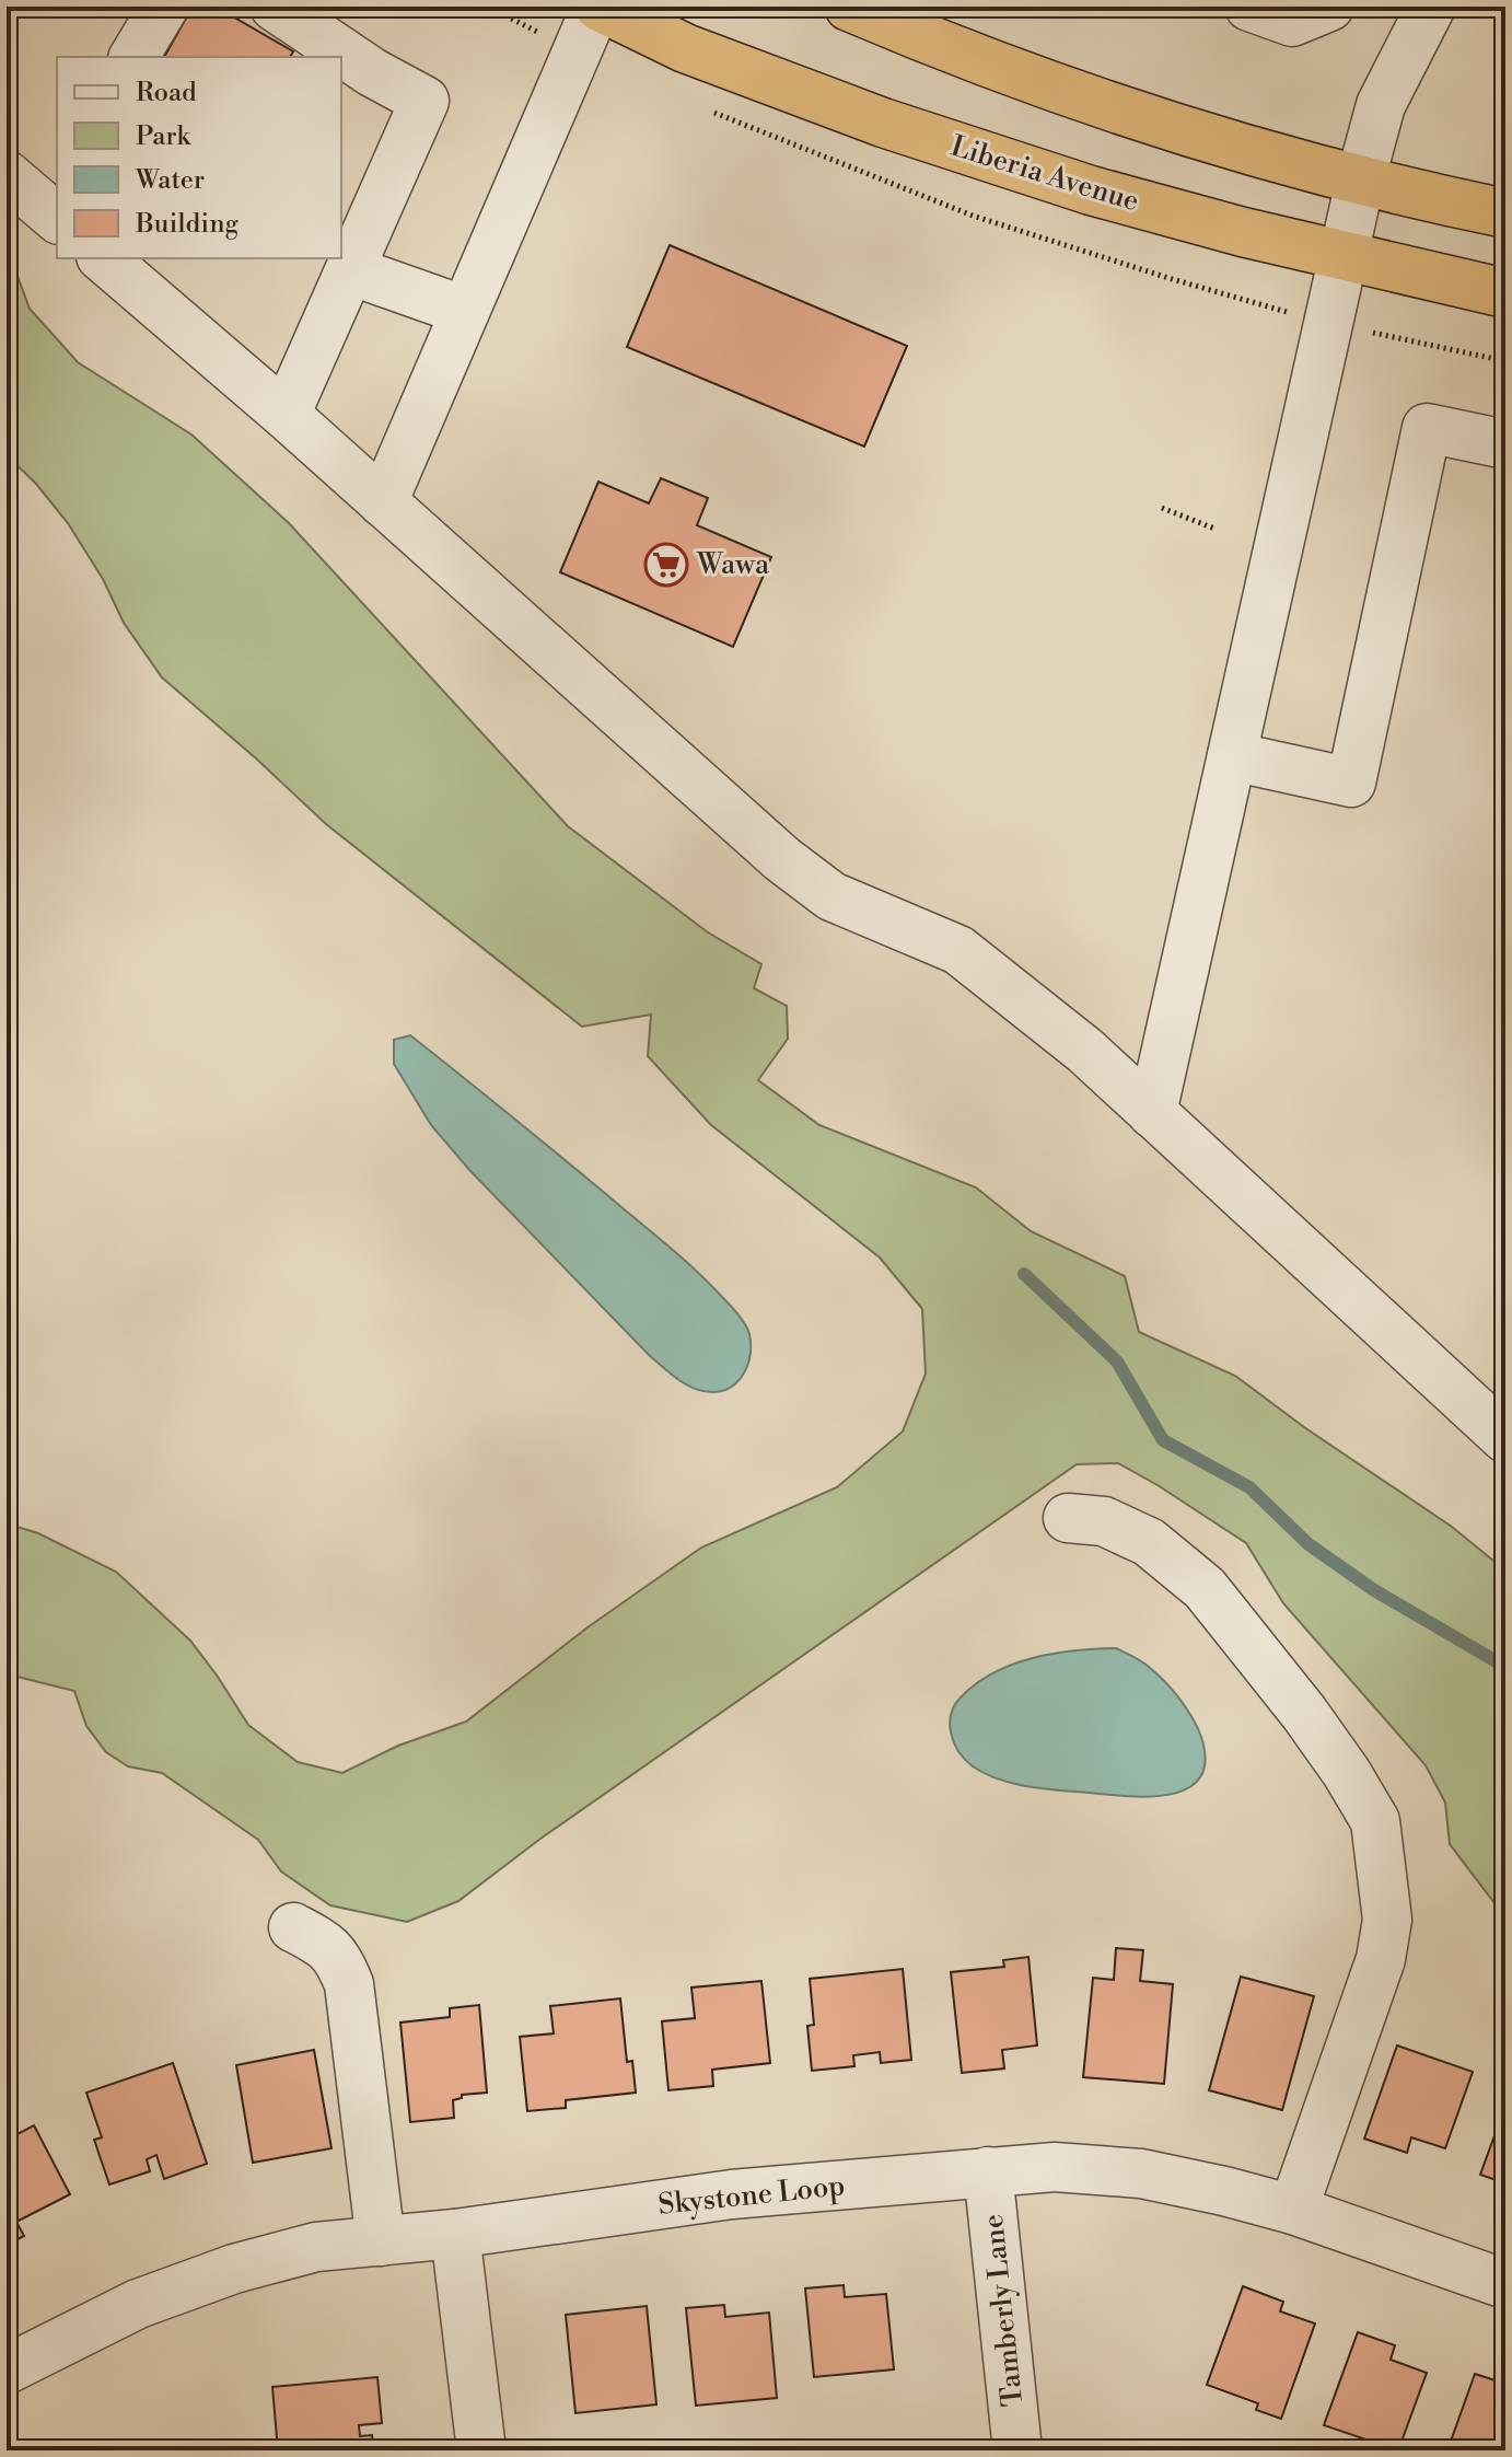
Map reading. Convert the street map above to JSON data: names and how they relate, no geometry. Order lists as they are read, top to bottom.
{
  "streets": {
    "highway": ["Liberia Avenue"],
    "street": ["Skystone Loop", "Tamberly Lane"]
  },
  "crossings": [
    ["Skystone Loop", "Tamberly Lane"]
  ],
  "places": {
    "supermarket": ["Wawa"]
  },
  "legend": [
    "Road",
    "Park",
    "Water",
    "Building"
  ]
}
